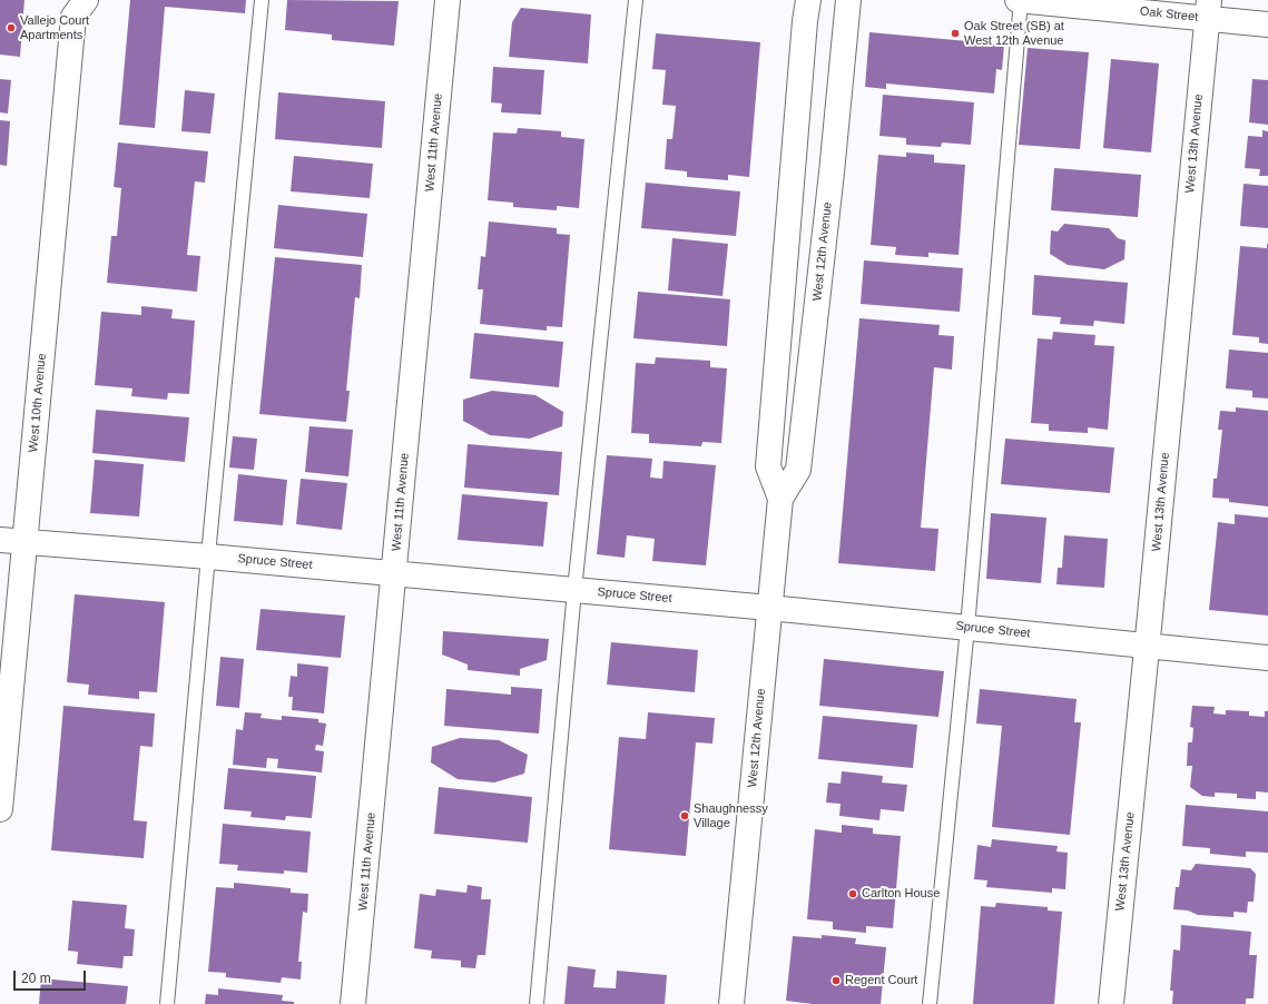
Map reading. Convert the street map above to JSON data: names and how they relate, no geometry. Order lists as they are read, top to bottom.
{
  "streets": {
    "street": [
      "Oak Street",
      "West 11th Avenue",
      "West 13th Avenue",
      "West 12th Avenue",
      "West 10th Avenue",
      "Spruce Street"
    ]
  },
  "crossings": [
    ["Oak Street", "West 13th Avenue"],
    ["West 11th Avenue", "Spruce Street"],
    ["West 13th Avenue", "Spruce Street"],
    ["West 12th Avenue", "Spruce Street"],
    ["West 10th Avenue", "Spruce Street"]
  ],
  "places": [
    "Vallejo Court Apartments",
    "Oak Street (SB) at West 12th Avenue",
    "Shaughnessy Village",
    "Carlton House",
    "Regent Court"
  ],
  "scale_bar": "20 m"
}
